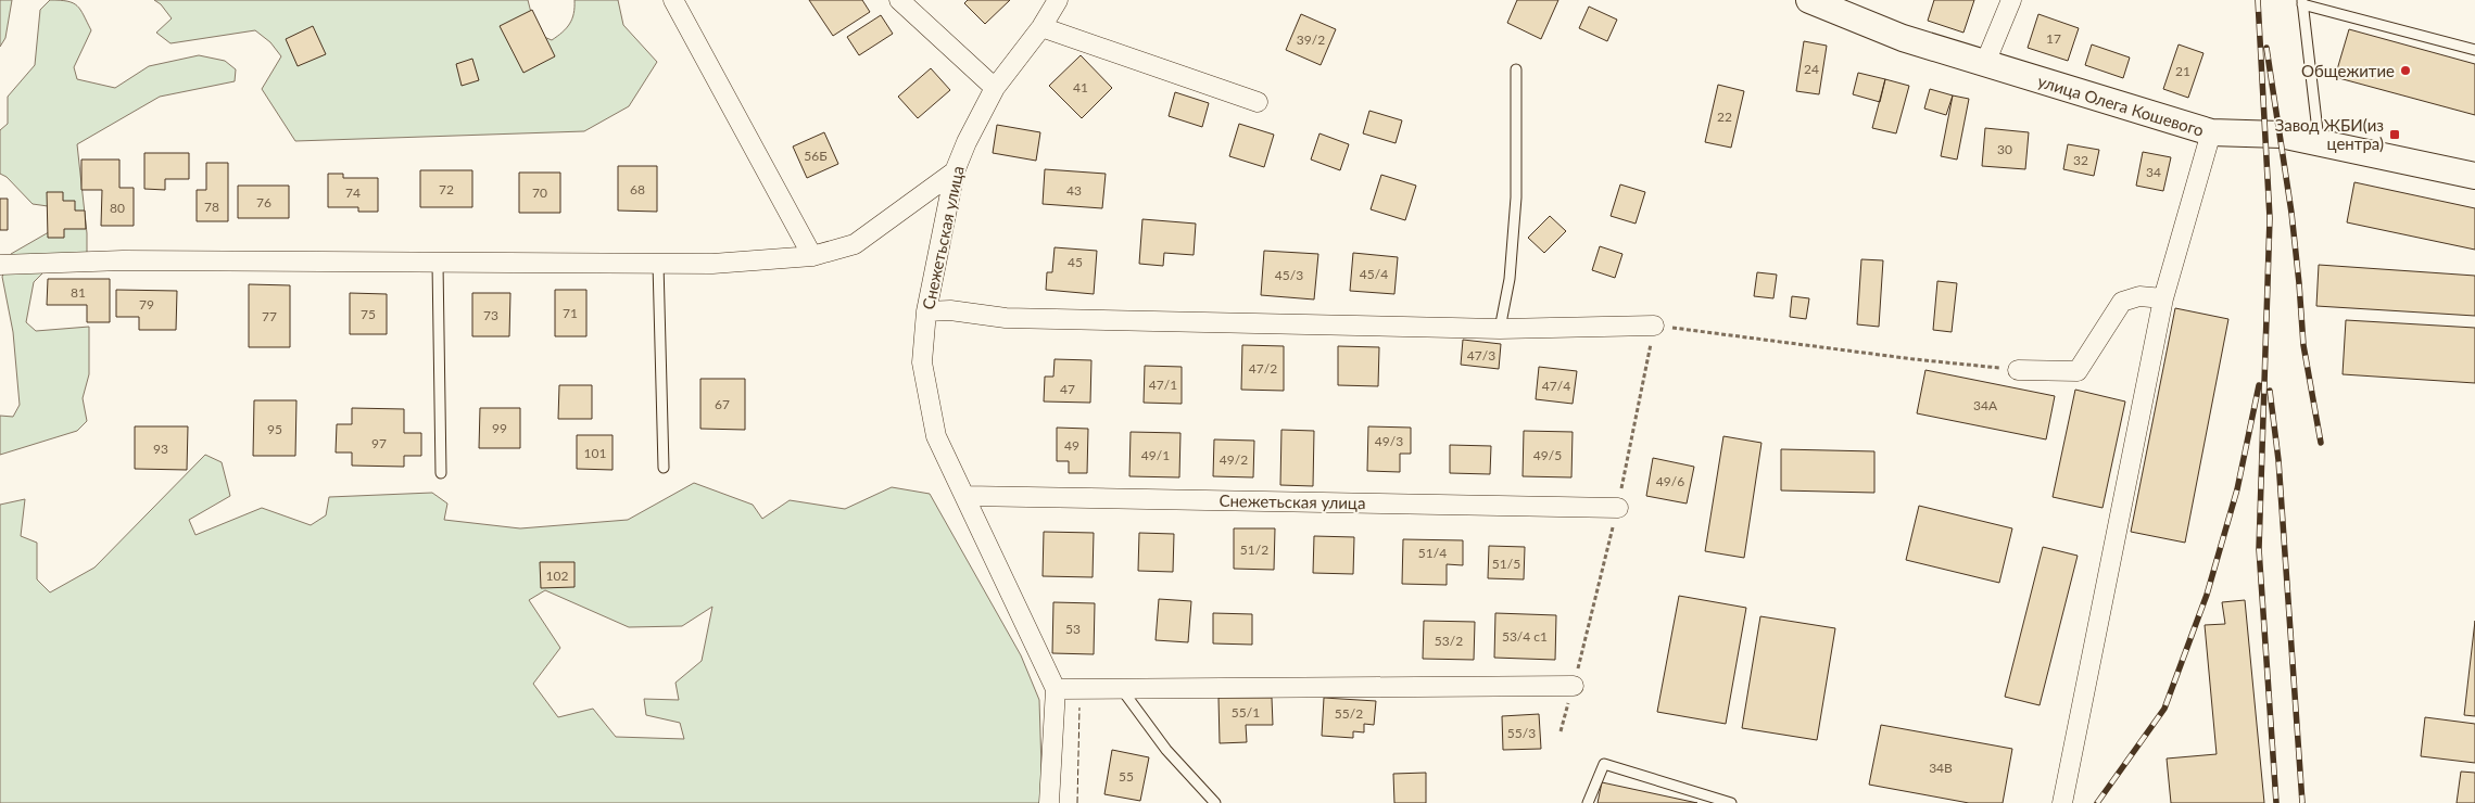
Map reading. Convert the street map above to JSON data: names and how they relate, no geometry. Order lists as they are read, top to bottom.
{
  "streets": {
    "street": ["улица Олега Кошевого", "Снежетьская улица"]
  },
  "places": {
    "other": ["Общежитие"],
    "transit": ["Завод ЖБИ(из центра)"]
  },
  "house_numbers": [
    "17",
    "39/2",
    "24",
    "21",
    "41",
    "22",
    "30",
    "56Б",
    "32",
    "34",
    "72",
    "68",
    "43",
    "74",
    "70",
    "76",
    "78",
    "80",
    "45",
    "45/4",
    "45/3",
    "81",
    "79",
    "71",
    "75",
    "73",
    "77",
    "47/3",
    "47/2",
    "47/1",
    "47/4",
    "47",
    "67",
    "34А",
    "99",
    "95",
    "49/3",
    "97",
    "49",
    "93",
    "101",
    "49/1",
    "49/5",
    "49/2",
    "49/6",
    "51/2",
    "51/4",
    "51/5",
    "102",
    "53",
    "53/4 с1",
    "53/2",
    "55/1",
    "55/2",
    "55/3",
    "34В",
    "55"
  ]
}
